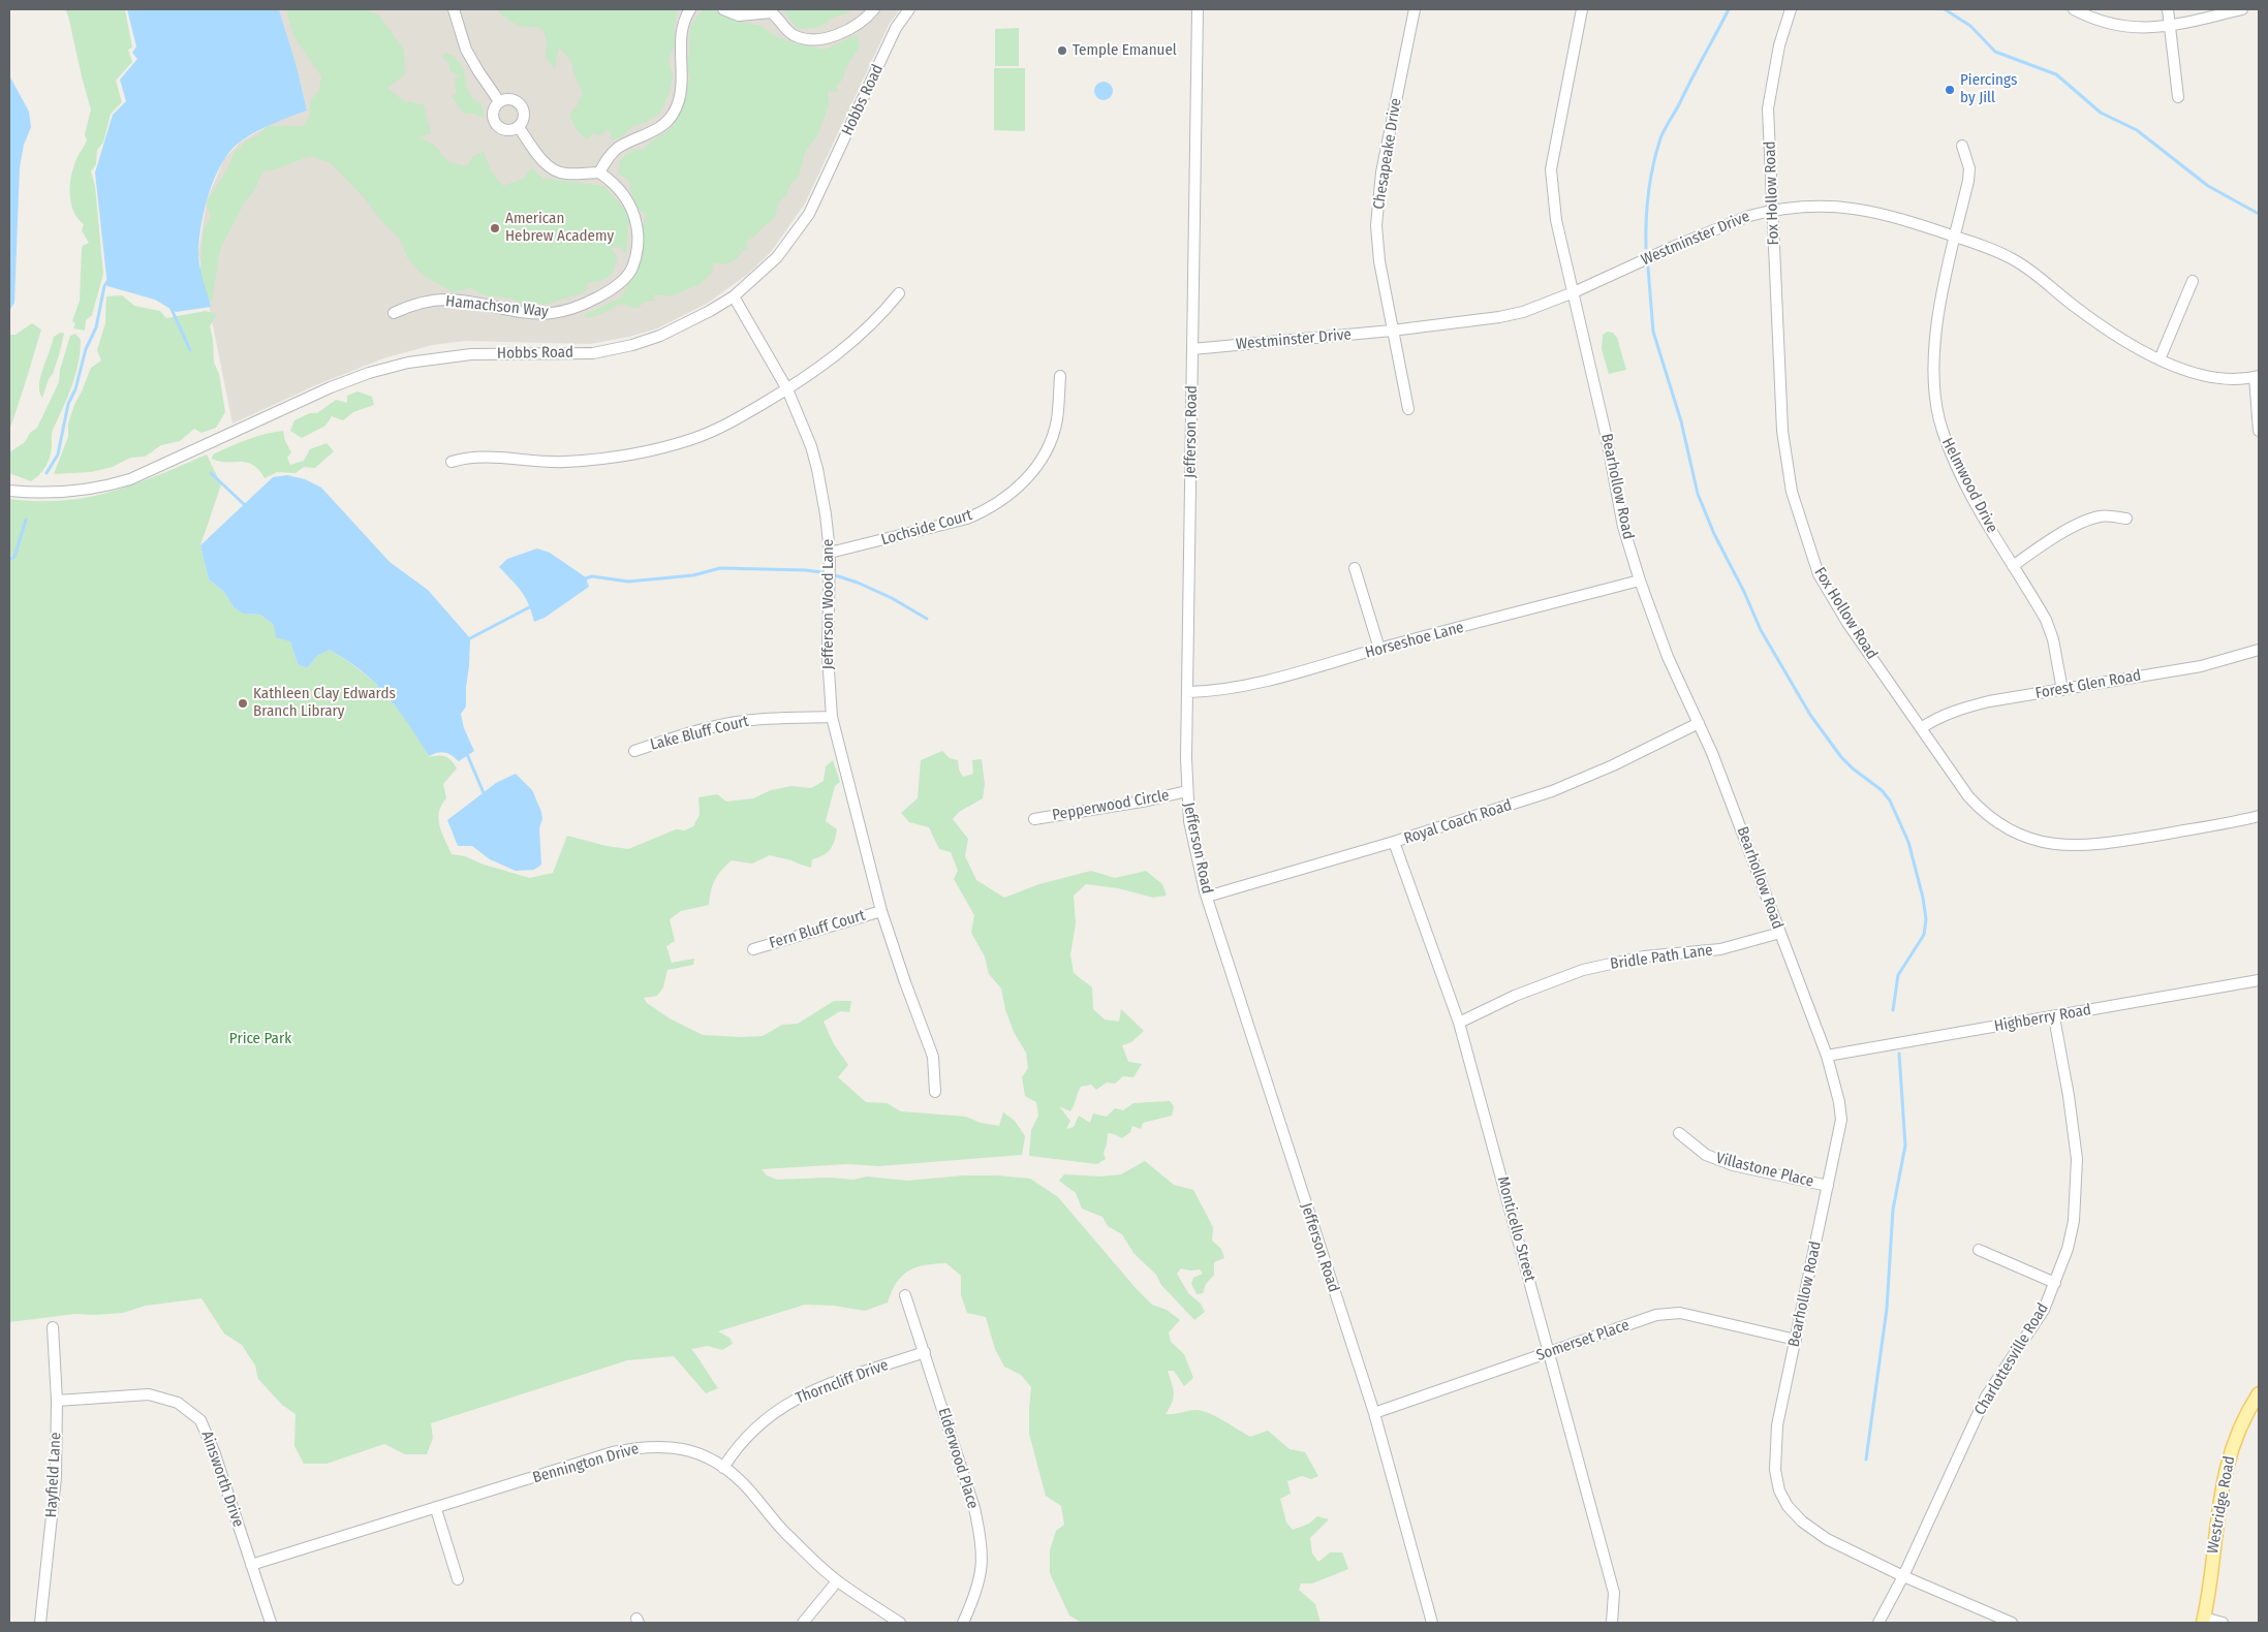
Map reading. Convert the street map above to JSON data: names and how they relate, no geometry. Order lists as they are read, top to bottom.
{
  "streets": {
    "main road": ["Westridge Road"],
    "street": [
      "Hobbs Road",
      "Chesapeake Drive",
      "Fox Hollow Road",
      "Westminster Drive",
      "Hamachson Way",
      "Jefferson Road",
      "Helmwood Drive",
      "Bearhollow Road",
      "Lochside Court",
      "Jefferson Wood Lane",
      "Horseshoe Lane",
      "Forest Glen Road",
      "Lake Bluff Court",
      "Pepperwood Circle",
      "Royal Coach Road",
      "Fern Bluff Court",
      "Bridle Path Lane",
      "Highberry Road",
      "Villastone Place",
      "Monticello Street",
      "Somerset Place",
      "Charlottesville Road",
      "Thorncliff Drive",
      "Elderwood Place",
      "Bennington Drive",
      "Hayfield Lane",
      "Ainsworth Drive"
    ]
  },
  "crossings": [
    ["Hobbs Road", "Jefferson Wood Lane"],
    ["Chesapeake Drive", "Westminster Drive"],
    ["Fox Hollow Road", "Westminster Drive"],
    ["Fox Hollow Road", "Forest Glen Road"],
    ["Westminster Drive", "Jefferson Road"],
    ["Westminster Drive", "Helmwood Drive"],
    ["Westminster Drive", "Bearhollow Road"],
    ["Jefferson Road", "Horseshoe Lane"],
    ["Jefferson Road", "Pepperwood Circle"],
    ["Jefferson Road", "Royal Coach Road"],
    ["Jefferson Road", "Somerset Place"],
    ["Helmwood Drive", "Forest Glen Road"],
    ["Bearhollow Road", "Horseshoe Lane"],
    ["Bearhollow Road", "Royal Coach Road"],
    ["Bearhollow Road", "Bridle Path Lane"],
    ["Bearhollow Road", "Highberry Road"],
    ["Bearhollow Road", "Villastone Place"],
    ["Bearhollow Road", "Somerset Place"],
    ["Bearhollow Road", "Charlottesville Road"],
    ["Lochside Court", "Jefferson Wood Lane"],
    ["Jefferson Wood Lane", "Lake Bluff Court"],
    ["Royal Coach Road", "Monticello Street"],
    ["Bridle Path Lane", "Monticello Street"],
    ["Highberry Road", "Charlottesville Road"],
    ["Monticello Street", "Somerset Place"],
    ["Thorncliff Drive", "Elderwood Place"],
    ["Thorncliff Drive", "Bennington Drive"],
    ["Bennington Drive", "Ainsworth Drive"],
    ["Hayfield Lane", "Ainsworth Drive"]
  ],
  "parks": ["Price Park"],
  "places": [
    "Temple Emanuel",
    "Piercings by Jill",
    "American Hebrew Academy",
    "Kathleen Clay Edwards Branch Library"
  ]
}
